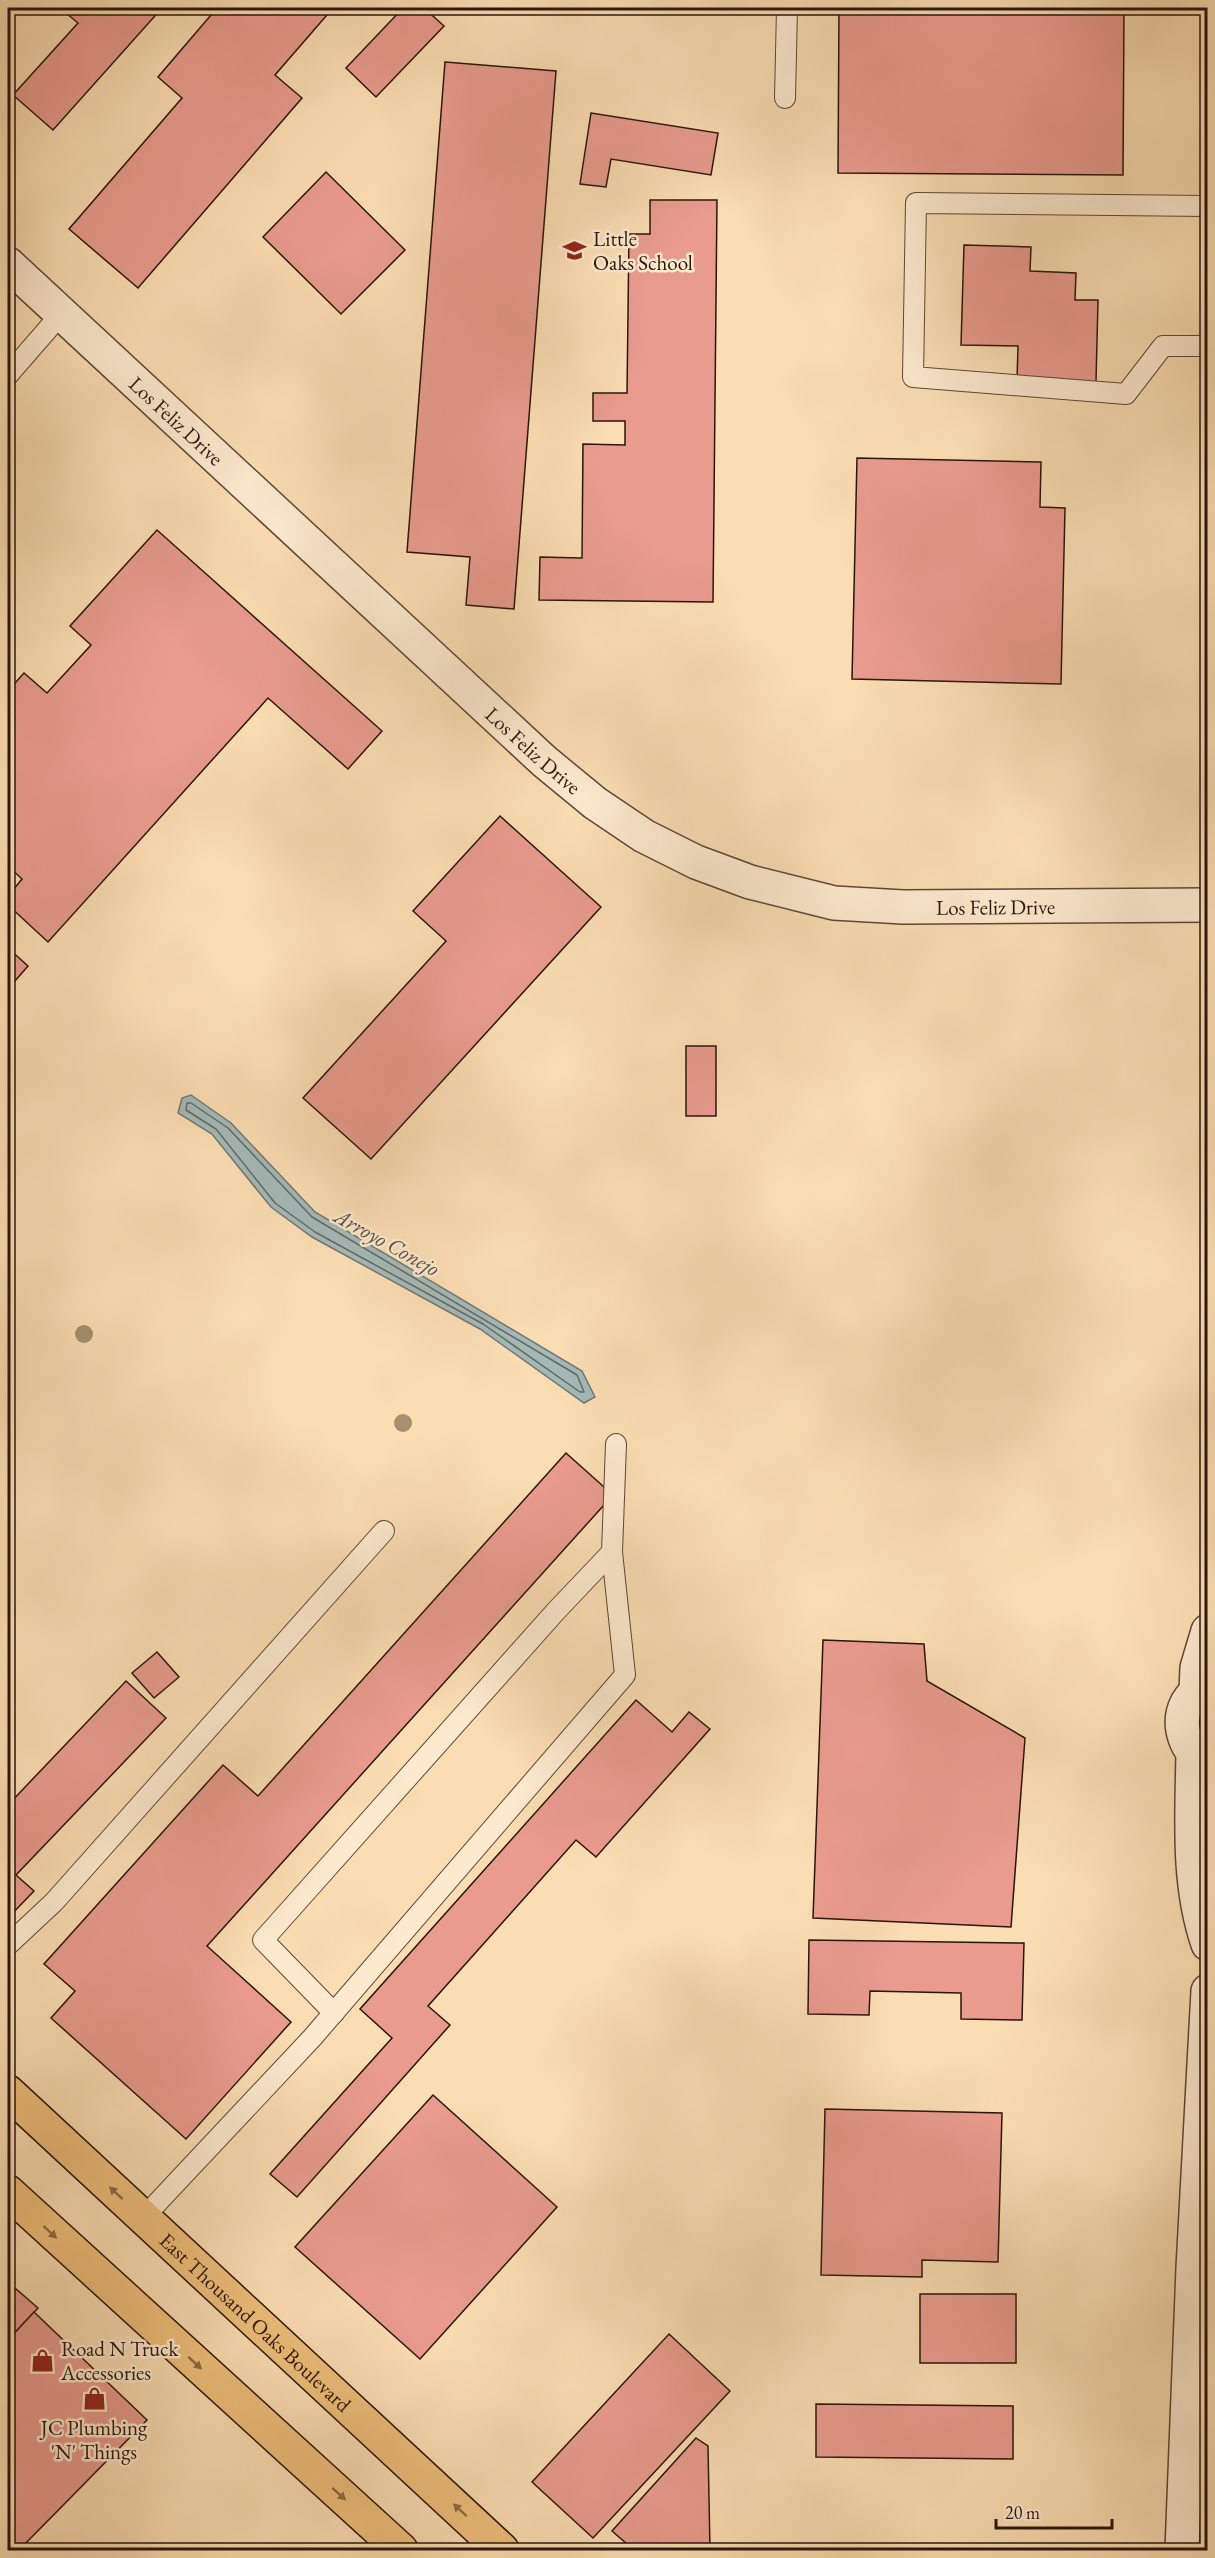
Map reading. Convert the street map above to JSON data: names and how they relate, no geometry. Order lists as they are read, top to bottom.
{
  "streets": {
    "main road": ["East Thousand Oaks Boulevard"],
    "street": ["Los Feliz Drive"]
  },
  "water": ["Arroyo Conejo"],
  "places": {
    "school or university": ["Little Oaks School"],
    "shop": ["Road N Truck Accessories", "JC Plumbing 'N' Things"]
  },
  "scale_bar": "20 m"
}
